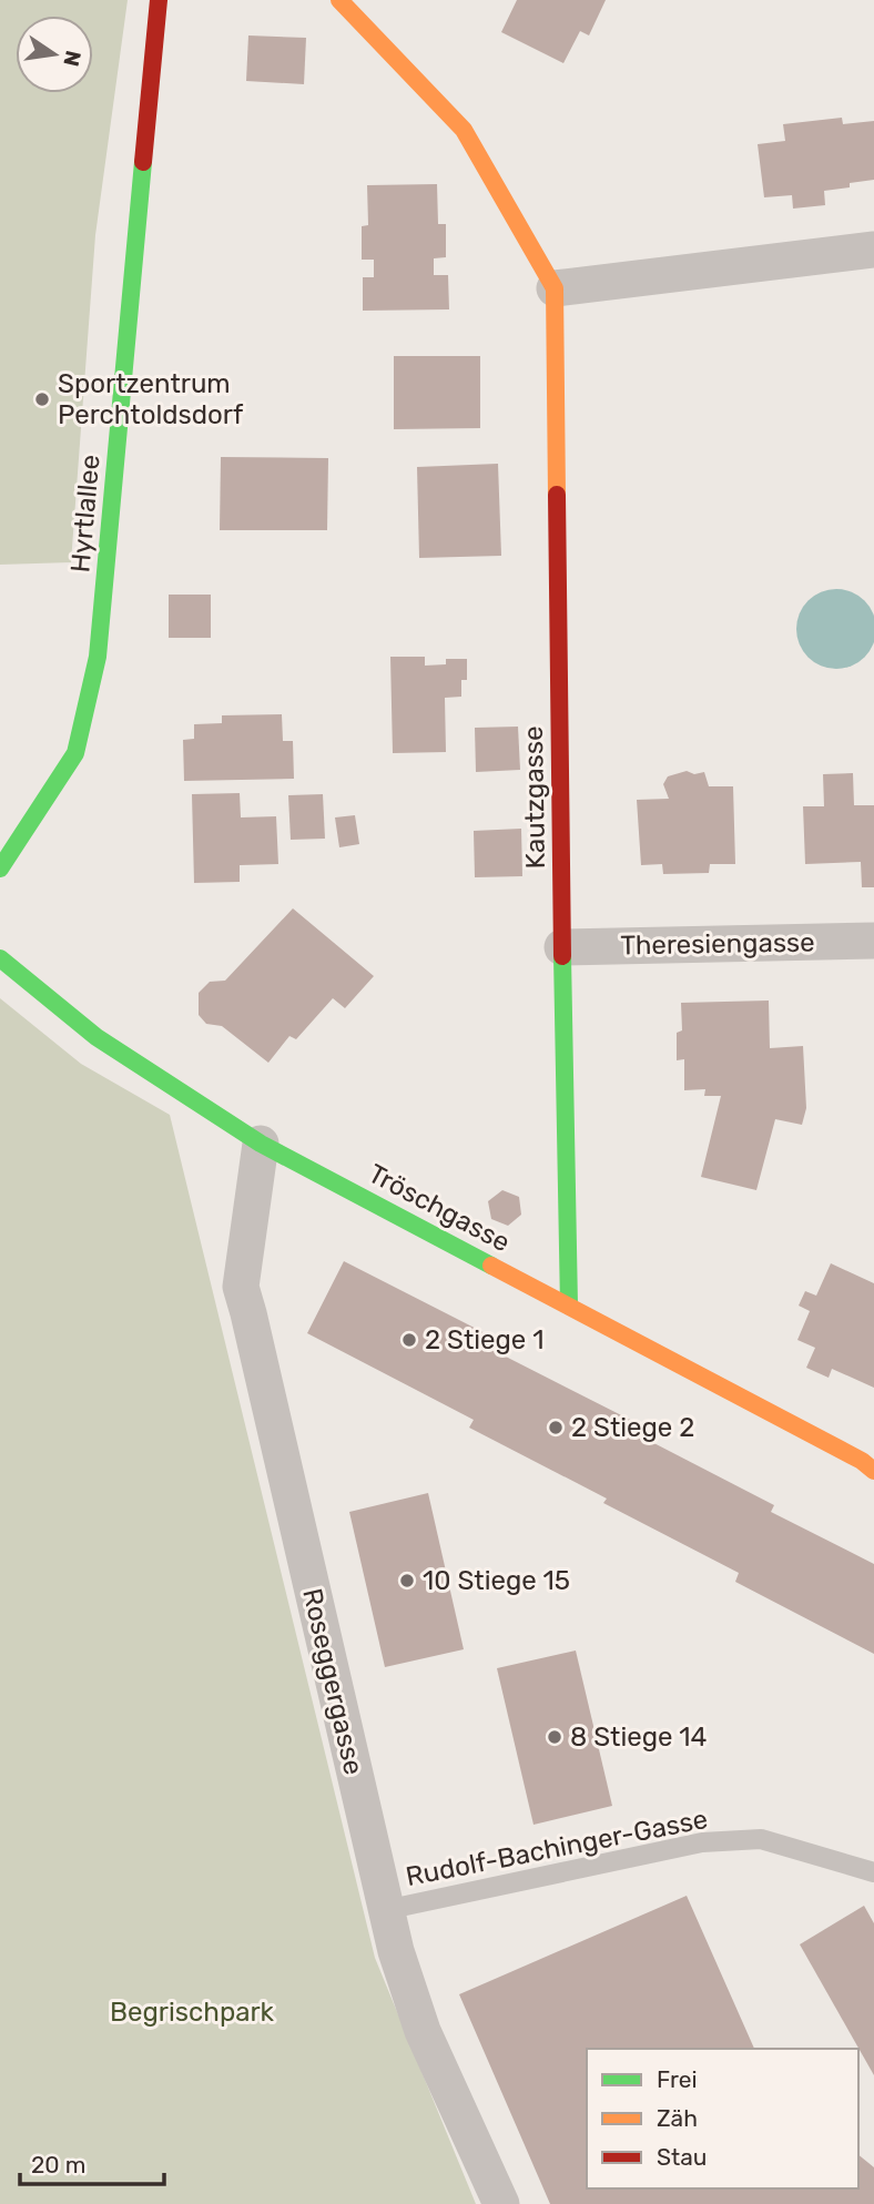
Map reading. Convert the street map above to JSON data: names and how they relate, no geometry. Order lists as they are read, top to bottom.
{
  "streets": {
    "street": [
      "Hyrtlallee",
      "Kautzgasse",
      "Theresiengasse",
      "Tröschgasse",
      "Roseggergasse"
    ],
    "lane": ["Rudolf-Bachinger-Gasse"]
  },
  "crossings": [
    ["Kautzgasse", "Theresiengasse"],
    ["Kautzgasse", "Tröschgasse"],
    ["Tröschgasse", "Roseggergasse"],
    ["Roseggergasse", "Rudolf-Bachinger-Gasse"]
  ],
  "parks": ["Begrischpark"],
  "places": [
    "Sportzentrum Perchtoldsdorf",
    "2 Stiege 1",
    "2 Stiege 2",
    "10 Stiege 15",
    "8 Stiege 14"
  ],
  "legend": ["Frei", "Zäh", "Stau"],
  "scale_bar": "20 m",
  "north": "right"
}
